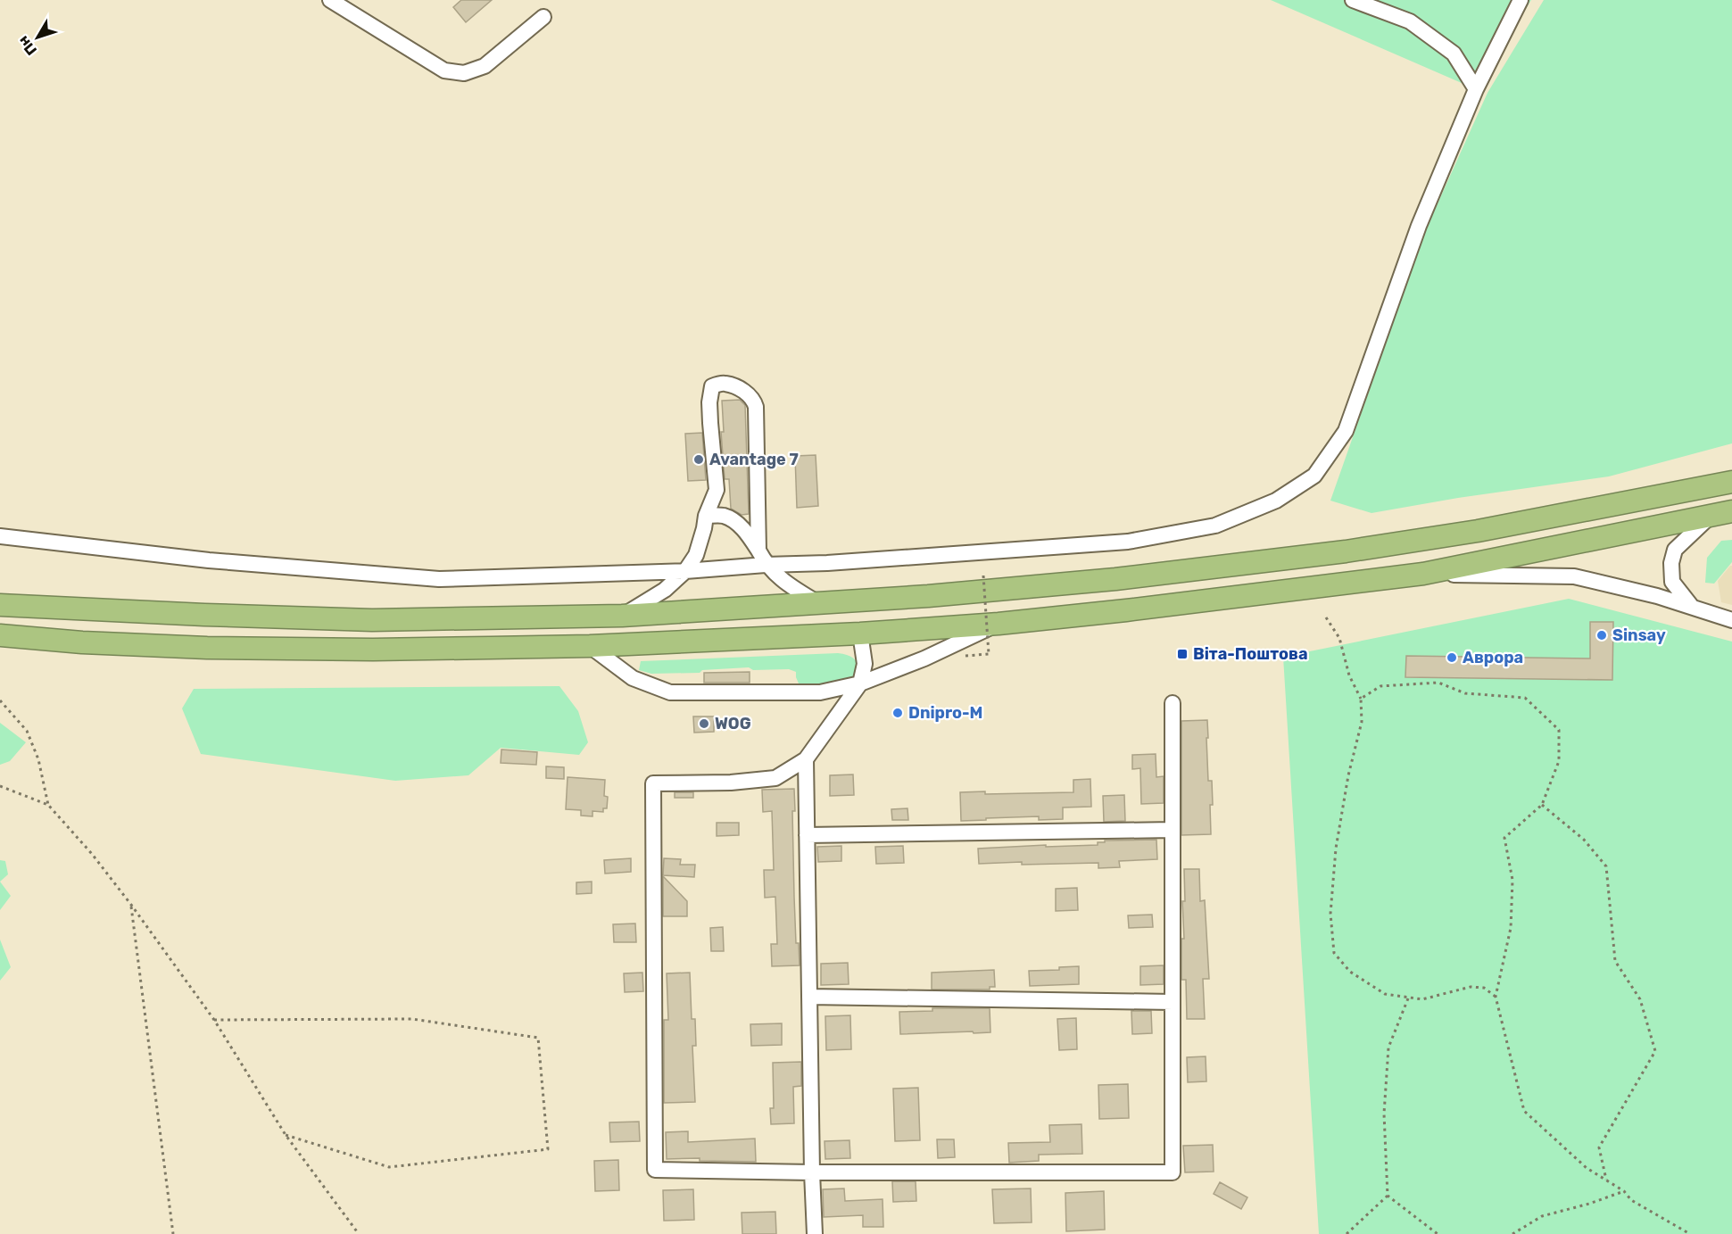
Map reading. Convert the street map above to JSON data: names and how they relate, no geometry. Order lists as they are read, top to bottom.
{
  "places": {
    "other": [
      "Avantage 7",
      "Sinsay",
      "Аврора",
      "Dnipro-M",
      "WOG"
    ],
    "transit": ["Віта-Поштова"]
  },
  "north": "bottom left"
}
